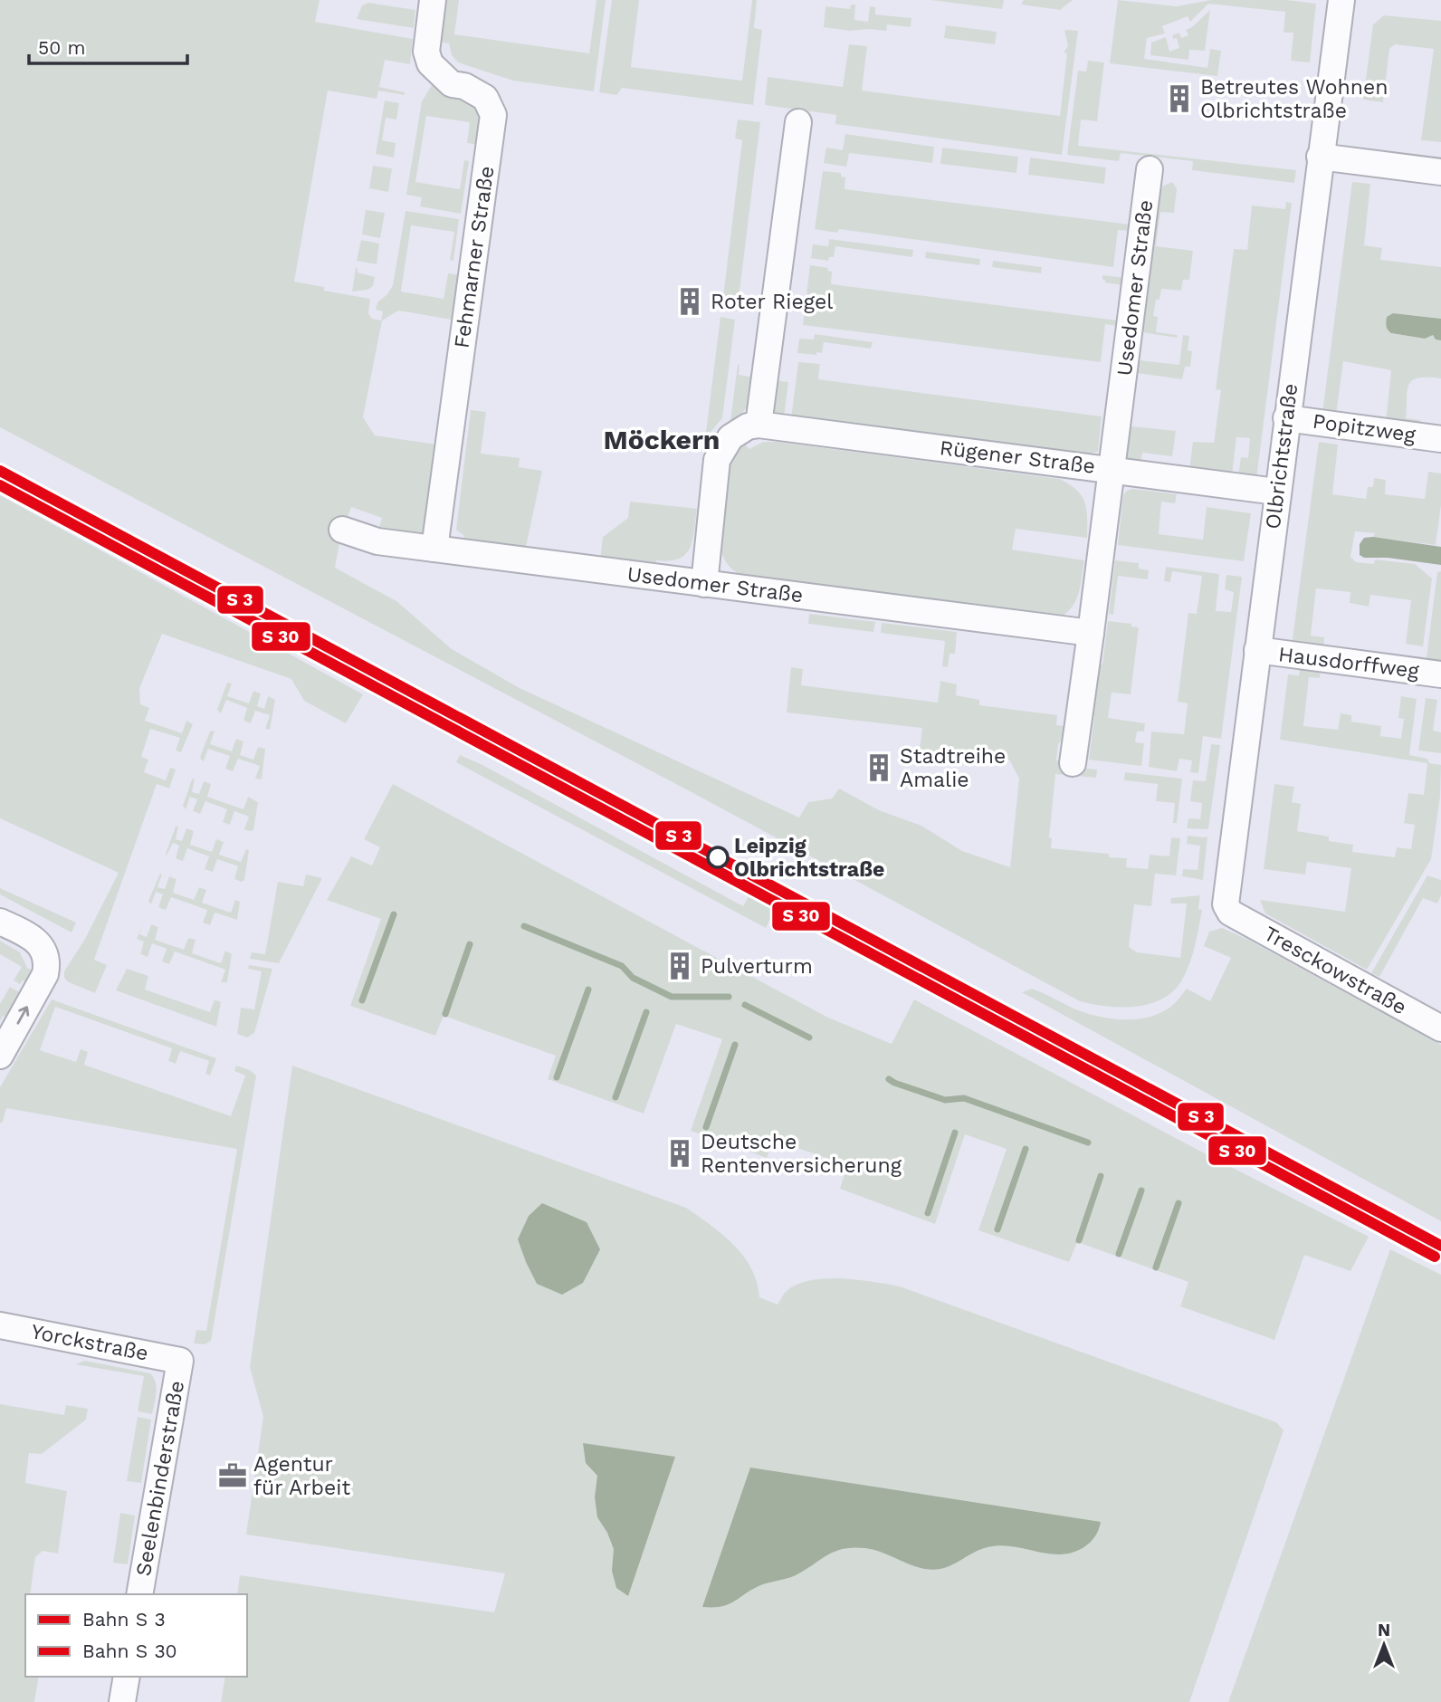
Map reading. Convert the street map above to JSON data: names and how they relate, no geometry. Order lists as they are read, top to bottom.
{
  "streets": {
    "street": [
      "Fehmarner Straße",
      "Usedomer Straße",
      "Popitzweg",
      "Olbrichtstraße",
      "Rügener Straße",
      "Hausdorffweg",
      "Tresckowstraße",
      "Yorckstraße",
      "Seelenbinderstraße"
    ]
  },
  "crossings": [
    ["Fehmarner Straße", "Usedomer Straße"],
    ["Usedomer Straße", "Rügener Straße"],
    ["Popitzweg", "Olbrichtstraße"],
    ["Olbrichtstraße", "Rügener Straße"],
    ["Olbrichtstraße", "Hausdorffweg"],
    ["Olbrichtstraße", "Tresckowstraße"],
    ["Yorckstraße", "Seelenbinderstraße"]
  ],
  "districts": ["Möckern"],
  "places": {
    "building": [
      "Betreutes Wohnen Olbrichtstraße",
      "Roter Riegel",
      "Stadtreihe Amalie",
      "Pulverturm",
      "Deutsche Rentenversicherung"
    ],
    "other": ["Leipzig Olbrichtstraße"],
    "office": ["Agentur für Arbeit"]
  },
  "legend": ["Bahn S 3", "Bahn S 30"],
  "scale_bar": "50 m",
  "north": "top"
}
